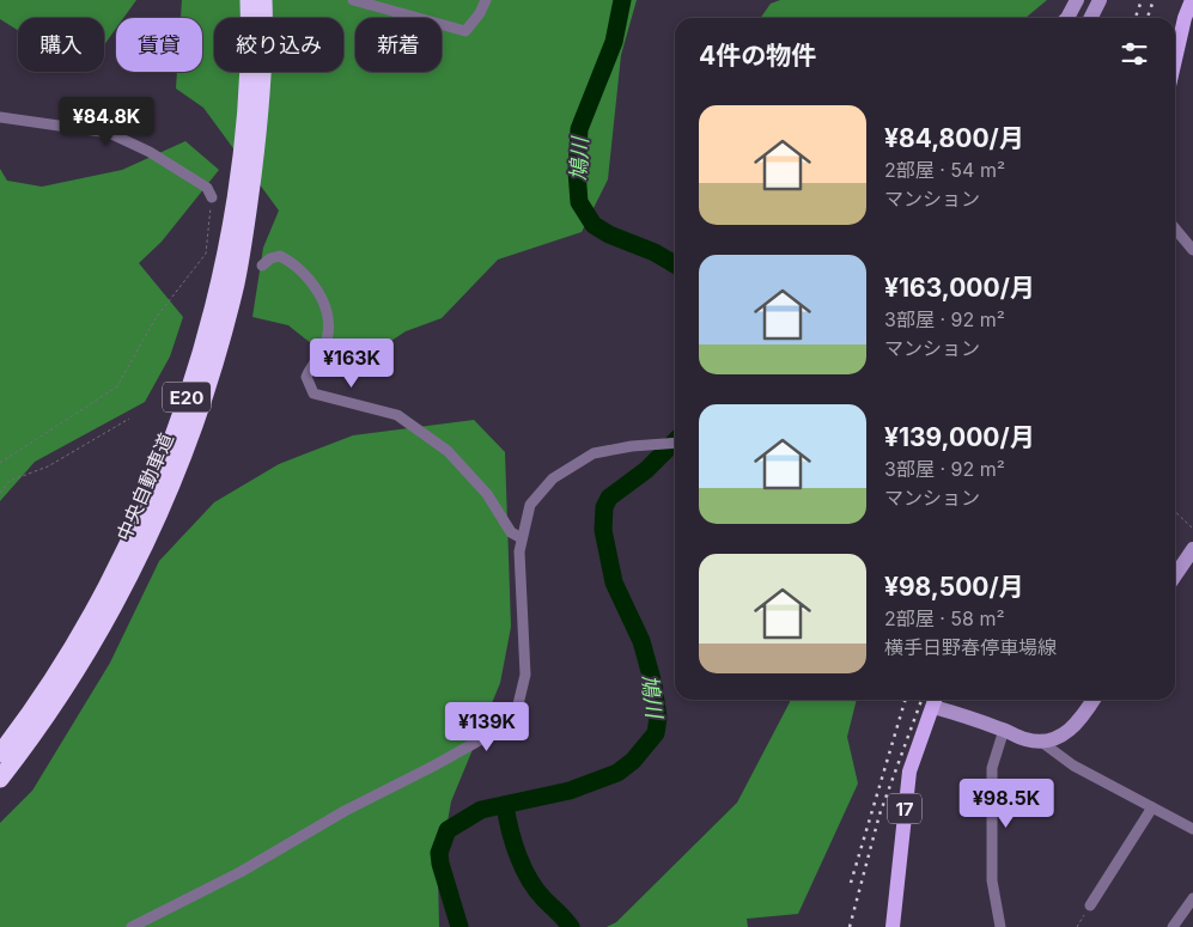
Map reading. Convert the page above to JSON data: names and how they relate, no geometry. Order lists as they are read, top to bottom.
{
  "streets": {
    "highway": ["E20", "中央自動車道"],
    "main road": ["17"]
  },
  "water": ["鳩川"],
  "page": {
    "chip": [
      "購入",
      "賃貸",
      "絞り込み",
      "新着"
    ],
    "heading": "4件の物件",
    "list": [
      {
        "name": "¥84,800/月",
        "note": "2部屋 · 54 m² · マンション"
      },
      {
        "name": "¥163,000/月",
        "note": "3部屋 · 92 m² · マンション"
      },
      {
        "name": "¥139,000/月",
        "note": "3部屋 · 92 m² · マンション"
      },
      {
        "name": "¥98,500/月",
        "note": "2部屋 · 58 m² · 横手日野春停車場線"
      }
    ],
    "price": [
      "¥84.8K",
      "¥163K",
      "¥139K",
      "¥98.5K"
    ]
  }
}
